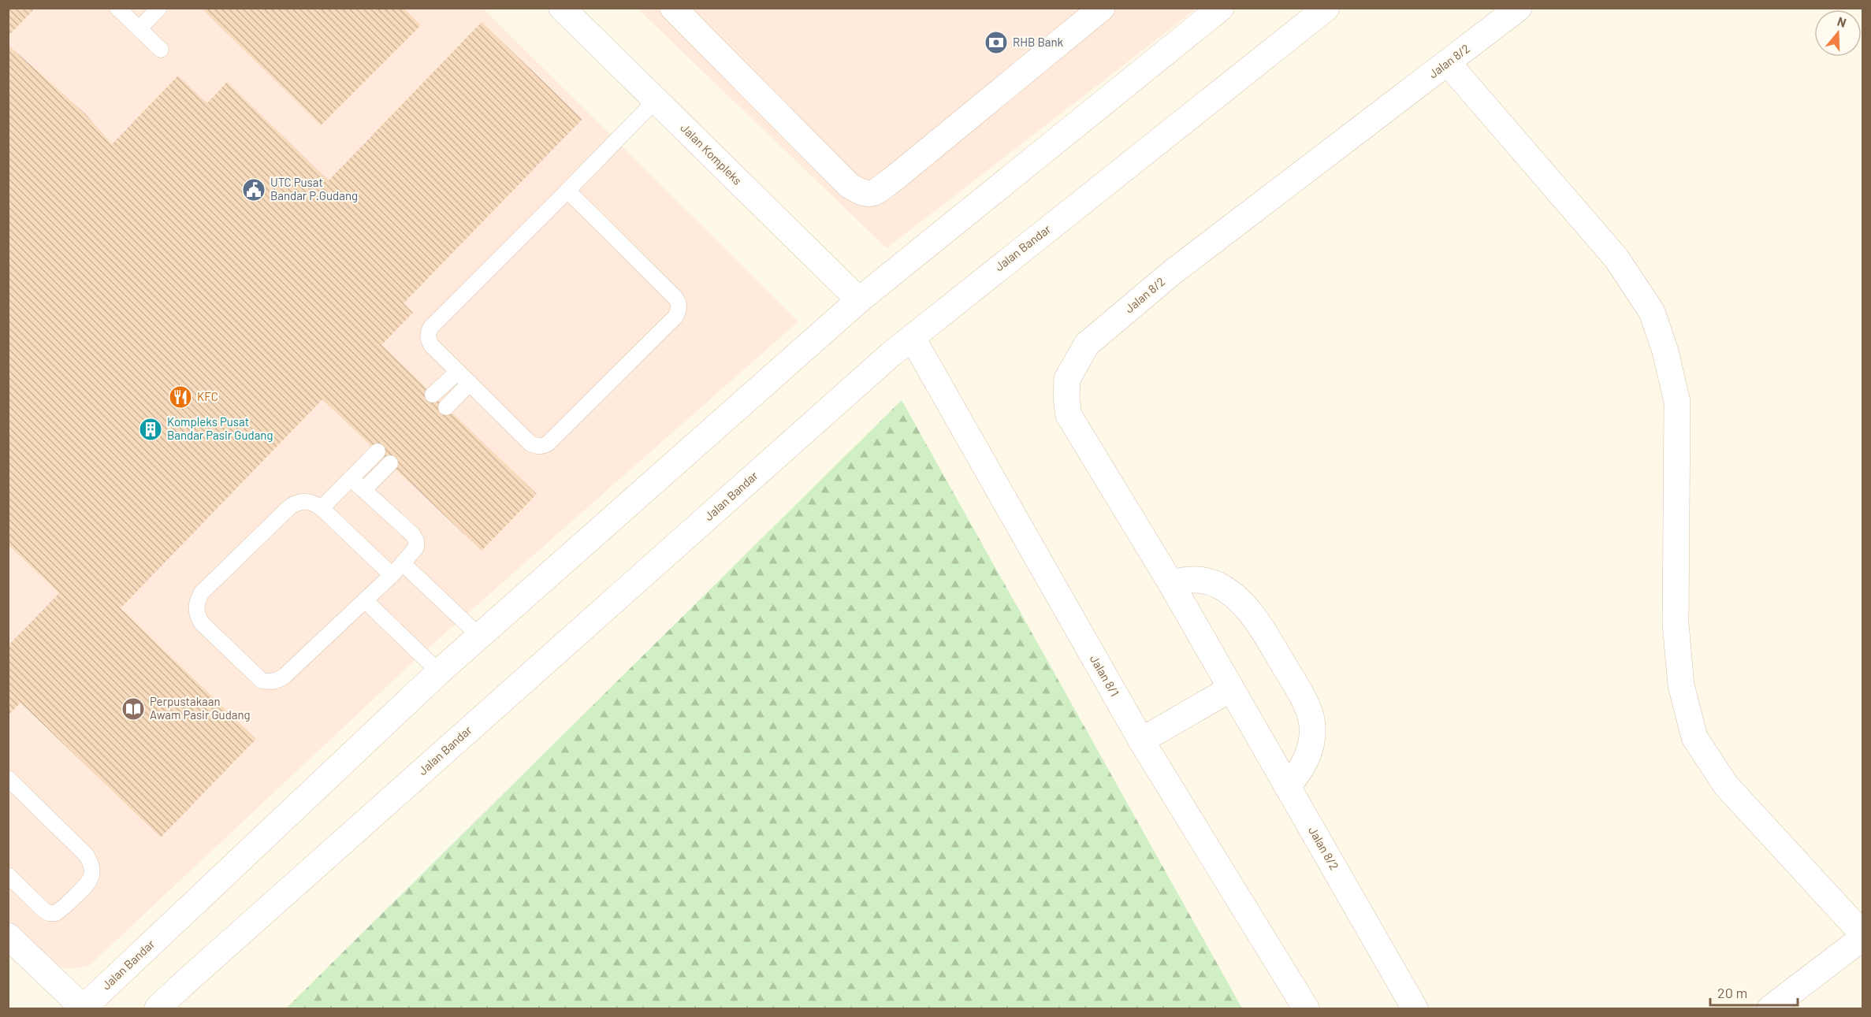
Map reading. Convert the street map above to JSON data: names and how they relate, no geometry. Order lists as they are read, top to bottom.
{
  "streets": {
    "street": [
      "Jalan 8/2",
      "Jalan Kompleks",
      "Jalan Bandar",
      "Jalan 8/1"
    ]
  },
  "crossings": [
    ["Jalan Kompleks", "Jalan Bandar"],
    ["Jalan Bandar", "Jalan 8/1"]
  ],
  "places": {
    "bank": ["RHB Bank"],
    "public building": ["UTC Pusat Bandar P.Gudang"],
    "restaurant": ["KFC"],
    "building": ["Kompleks Pusat Bandar Pasir Gudang"],
    "library": ["Perpustakaan Awam Pasir Gudang"]
  },
  "scale_bar": "20 m",
  "north": "top"
}
